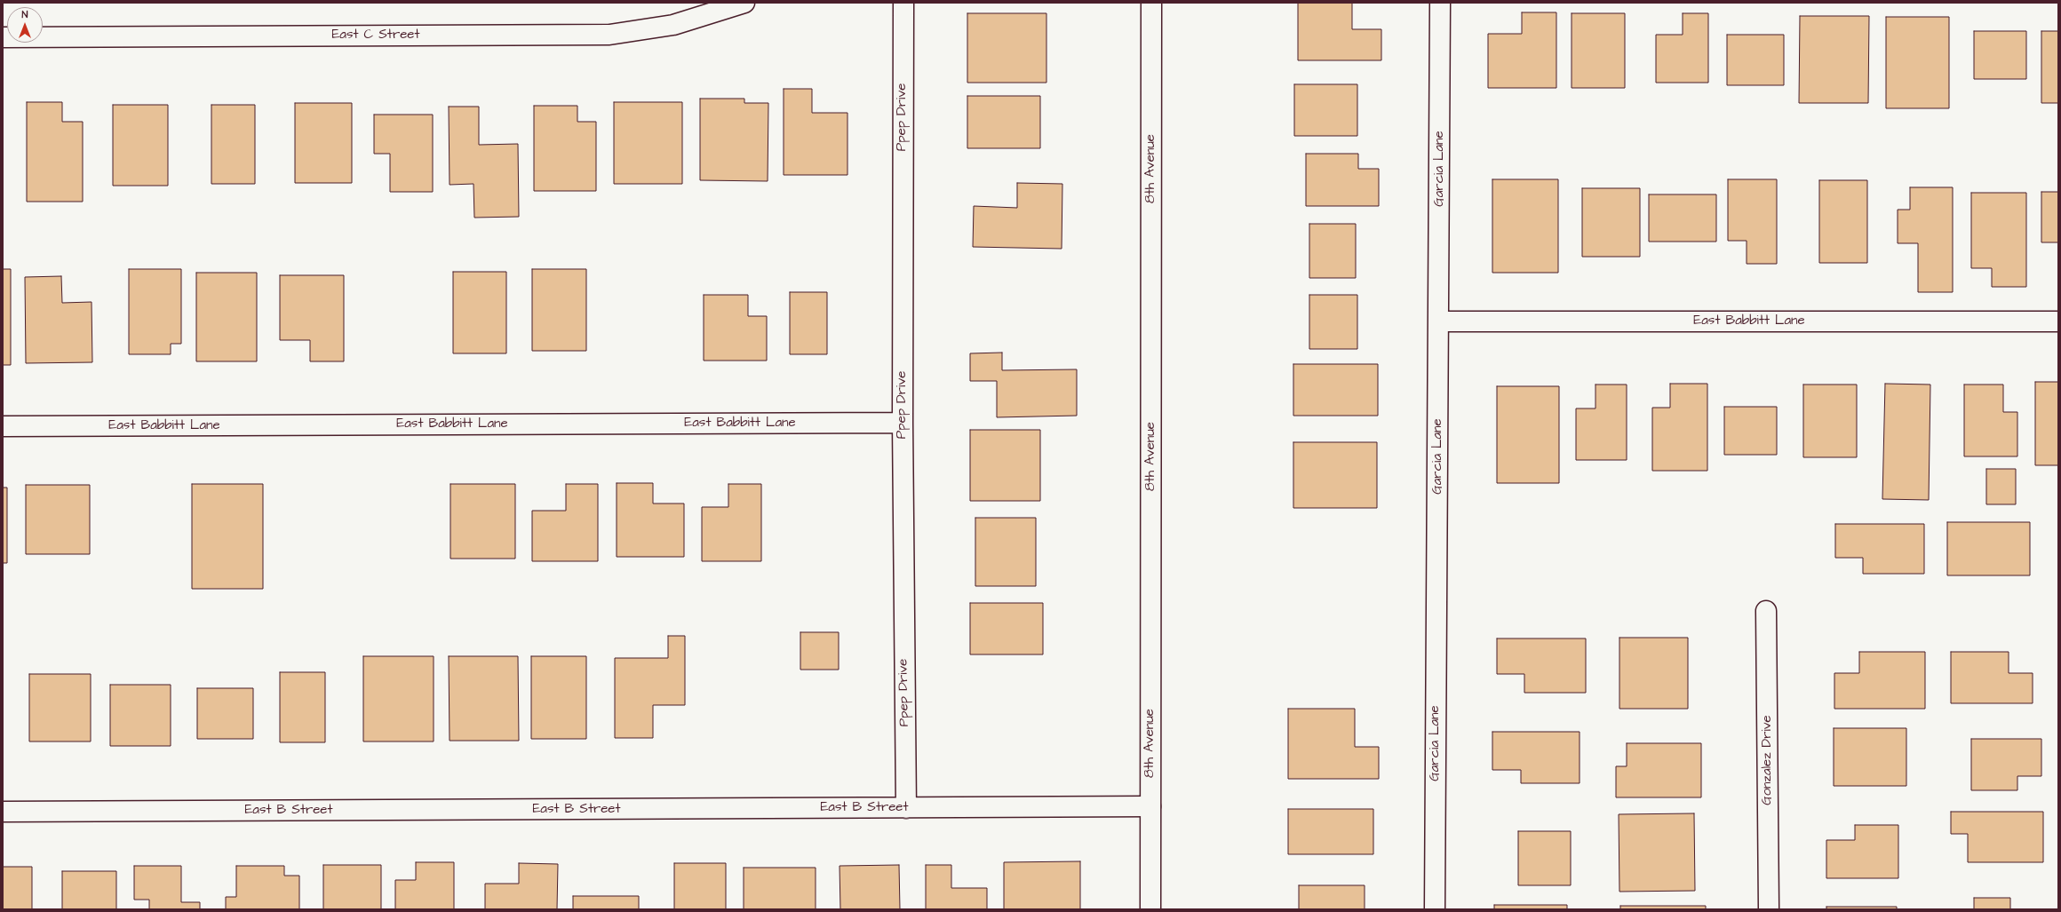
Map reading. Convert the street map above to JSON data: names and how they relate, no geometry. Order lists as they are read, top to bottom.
{
  "streets": {
    "street": [
      "East C Street",
      "Ppep Drive",
      "8th Avenue",
      "Garcia Lane",
      "East Babbitt Lane",
      "Gonzalez Drive",
      "East B Street"
    ]
  },
  "crossings": [
    ["Ppep Drive", "East Babbitt Lane"],
    ["Ppep Drive", "East B Street"],
    ["8th Avenue", "East B Street"],
    ["Garcia Lane", "East Babbitt Lane"]
  ],
  "north": "top"
}
